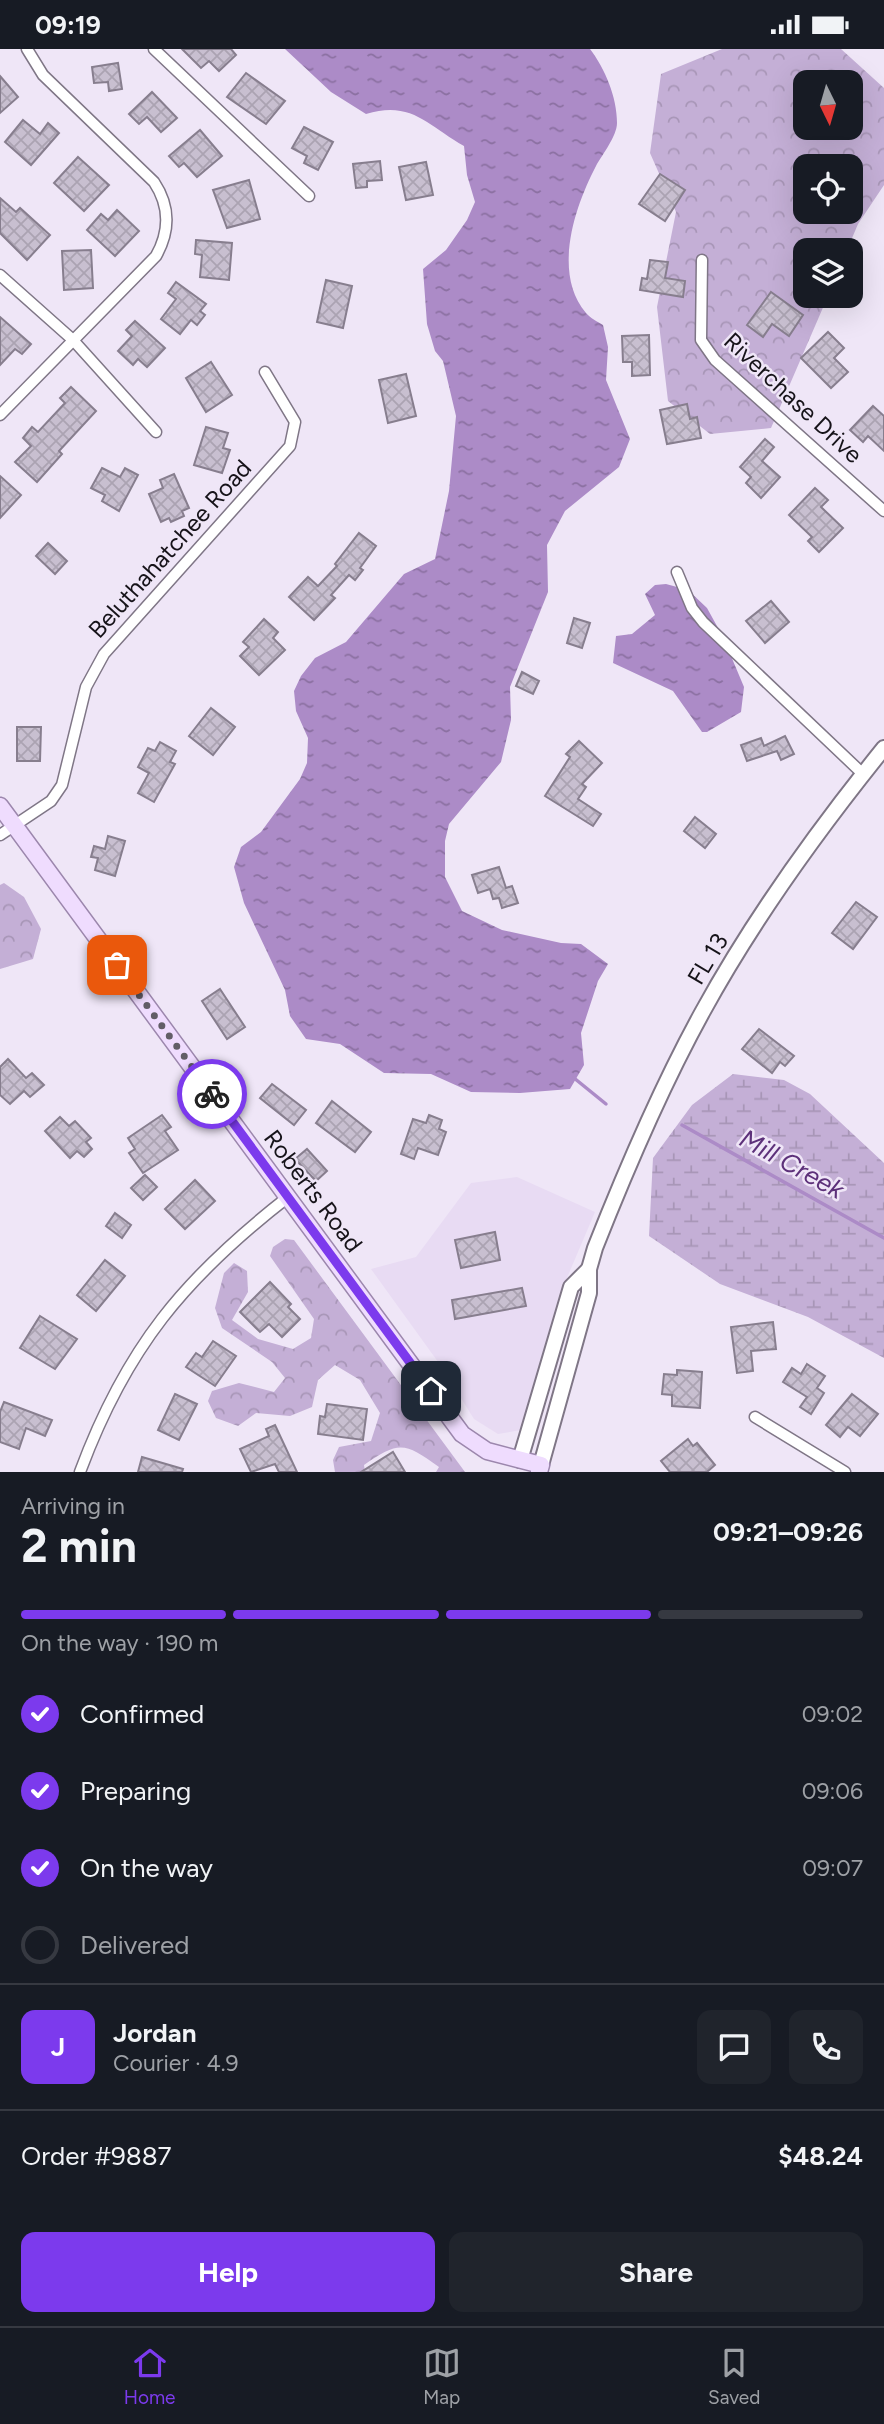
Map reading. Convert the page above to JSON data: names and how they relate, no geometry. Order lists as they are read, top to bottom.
{
  "streets": {
    "main road": ["FL 13", "Roberts Road"],
    "street": ["Riverchase Drive", "Beluthahatchee Road"]
  },
  "crossings": [
    ["Beluthahatchee Road", "Roberts Road"]
  ],
  "water": ["Mill Creek"],
  "north": "bottom",
  "page": {
    "status": "09:19",
    "heading": ["2 min", "Arriving in", "09:21–09:26"],
    "panel": [
      "Jordan",
      "Courier · 4.9",
      "Order #9887",
      "$48.24"
    ],
    "bar": "On the way · 190 m",
    "list": [
      ["Confirmed", "09:02"],
      ["Preparing", "09:06"],
      ["On the way", "09:07"],
      "Delivered"
    ],
    "round": "J",
    "buttons": ["Help", "Share"],
    "tabs": ["Home", "Map", "Saved"]
  }
}
